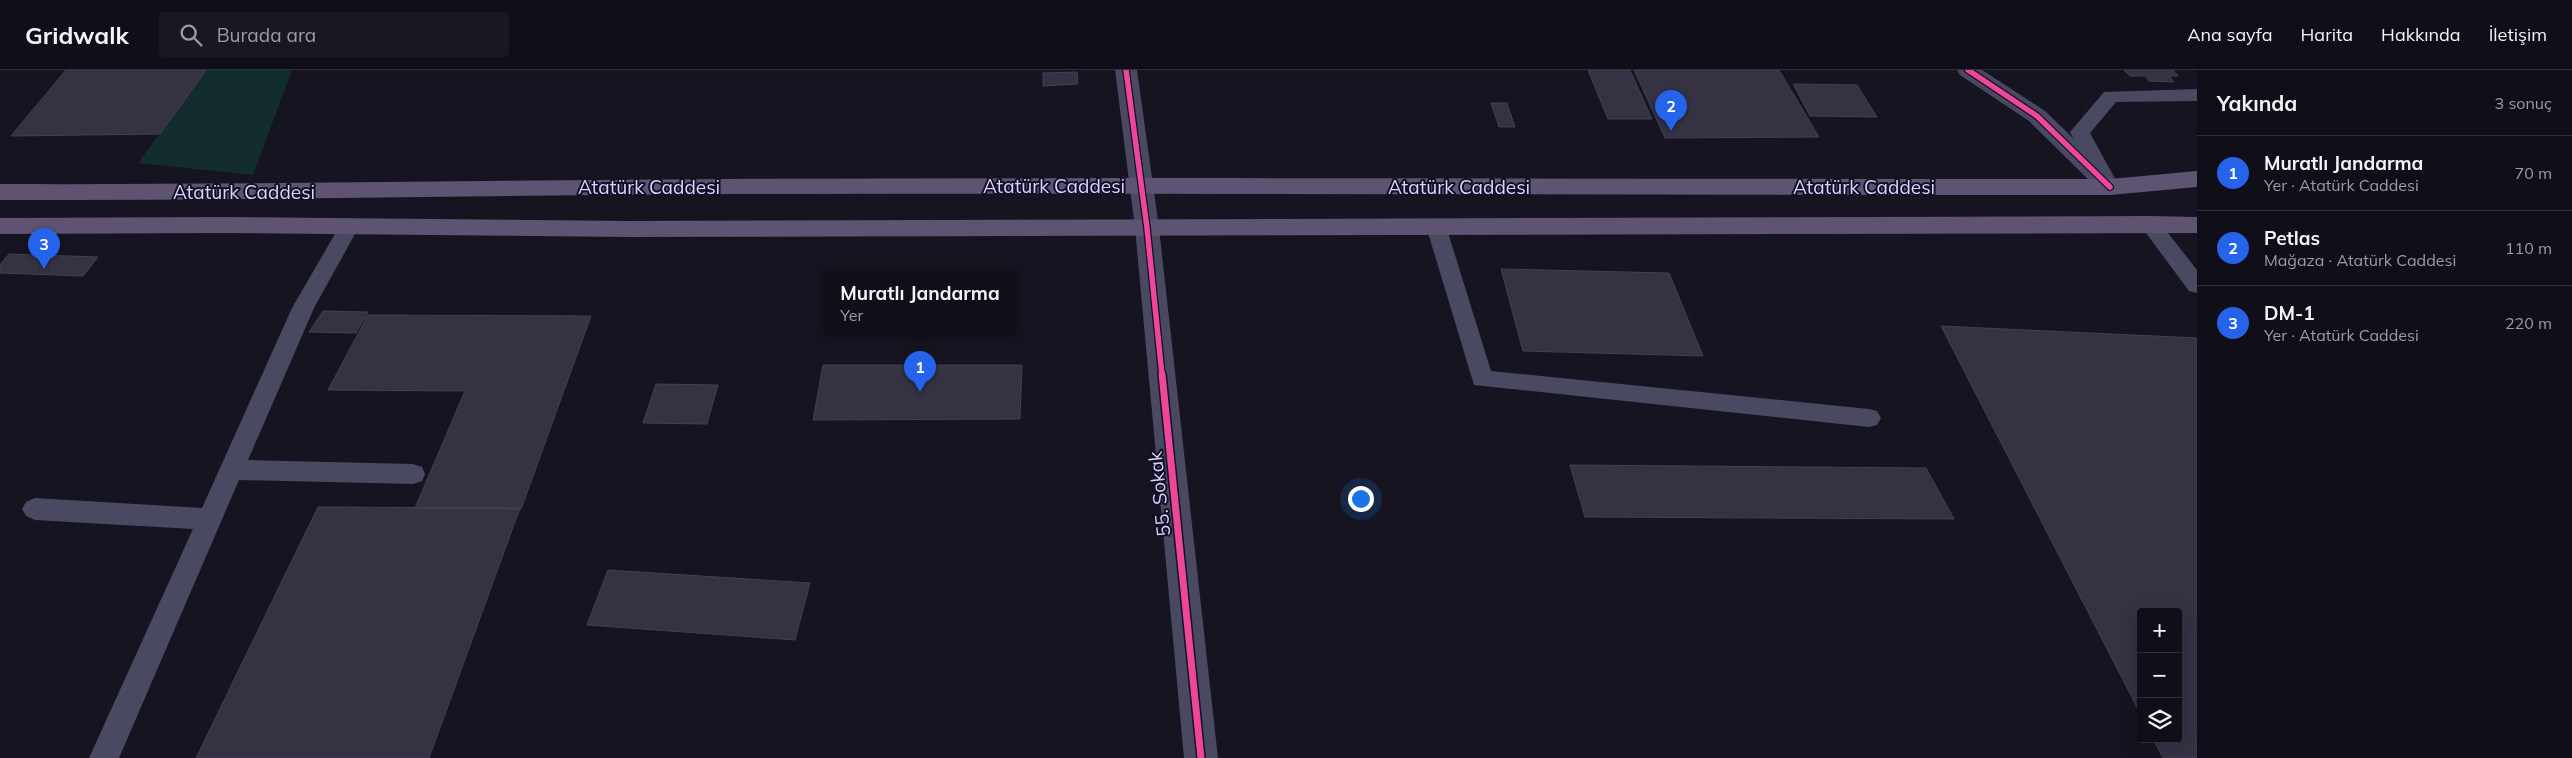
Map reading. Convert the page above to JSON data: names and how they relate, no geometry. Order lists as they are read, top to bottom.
{
  "streets": {
    "main road": ["Atatürk Caddesi"],
    "street": ["55. Sokak"]
  },
  "crossings": [
    ["Atatürk Caddesi", "55. Sokak"]
  ],
  "page": {
    "header": "Gridwalk",
    "search": "Burada ara",
    "nav": [
      "Ana sayfa",
      "Harita",
      "Hakkında",
      "İletişim"
    ],
    "heading": ["Yakında", "3 sonuç"],
    "pins": ["2", "3", "1"],
    "list": [
      {
        "mark": "1",
        "name": "Muratlı Jandarma",
        "note": "Yer · Atatürk Caddesi",
        "value": "70 m"
      },
      {
        "mark": "2",
        "name": "Petlas",
        "note": "Mağaza · Atatürk Caddesi",
        "value": "110 m"
      },
      {
        "mark": "3",
        "name": "DM-1",
        "note": "Yer · Atatürk Caddesi",
        "value": "220 m"
      }
    ],
    "popup": ["Muratlı Jandarma", "Yer"],
    "map_buttons": ["+", "−"]
  }
}
